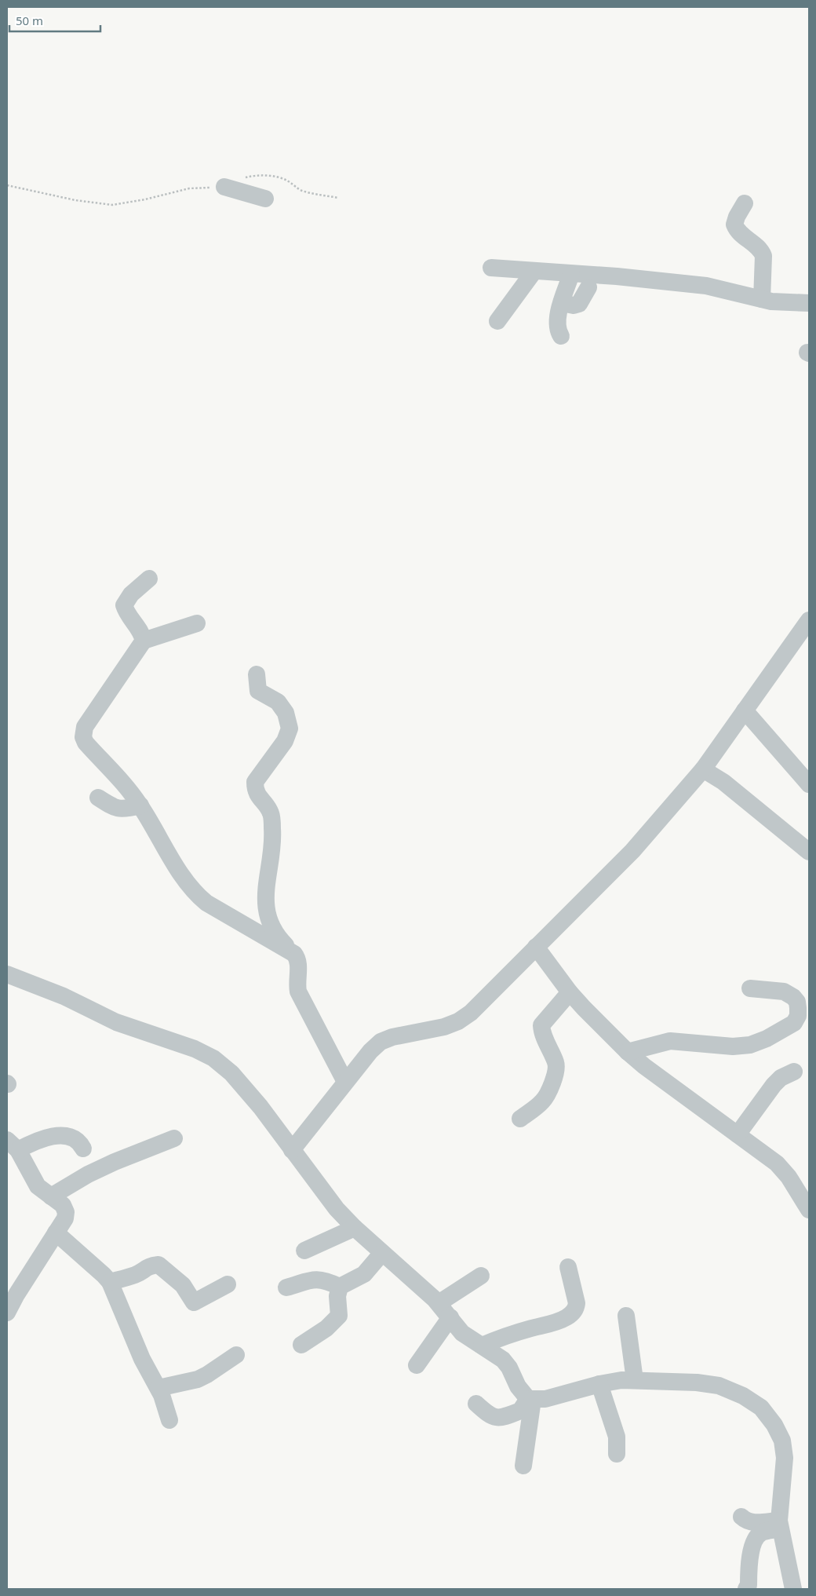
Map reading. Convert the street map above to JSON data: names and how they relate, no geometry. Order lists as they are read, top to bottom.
{
  "scale_bar": "50 m"
}
